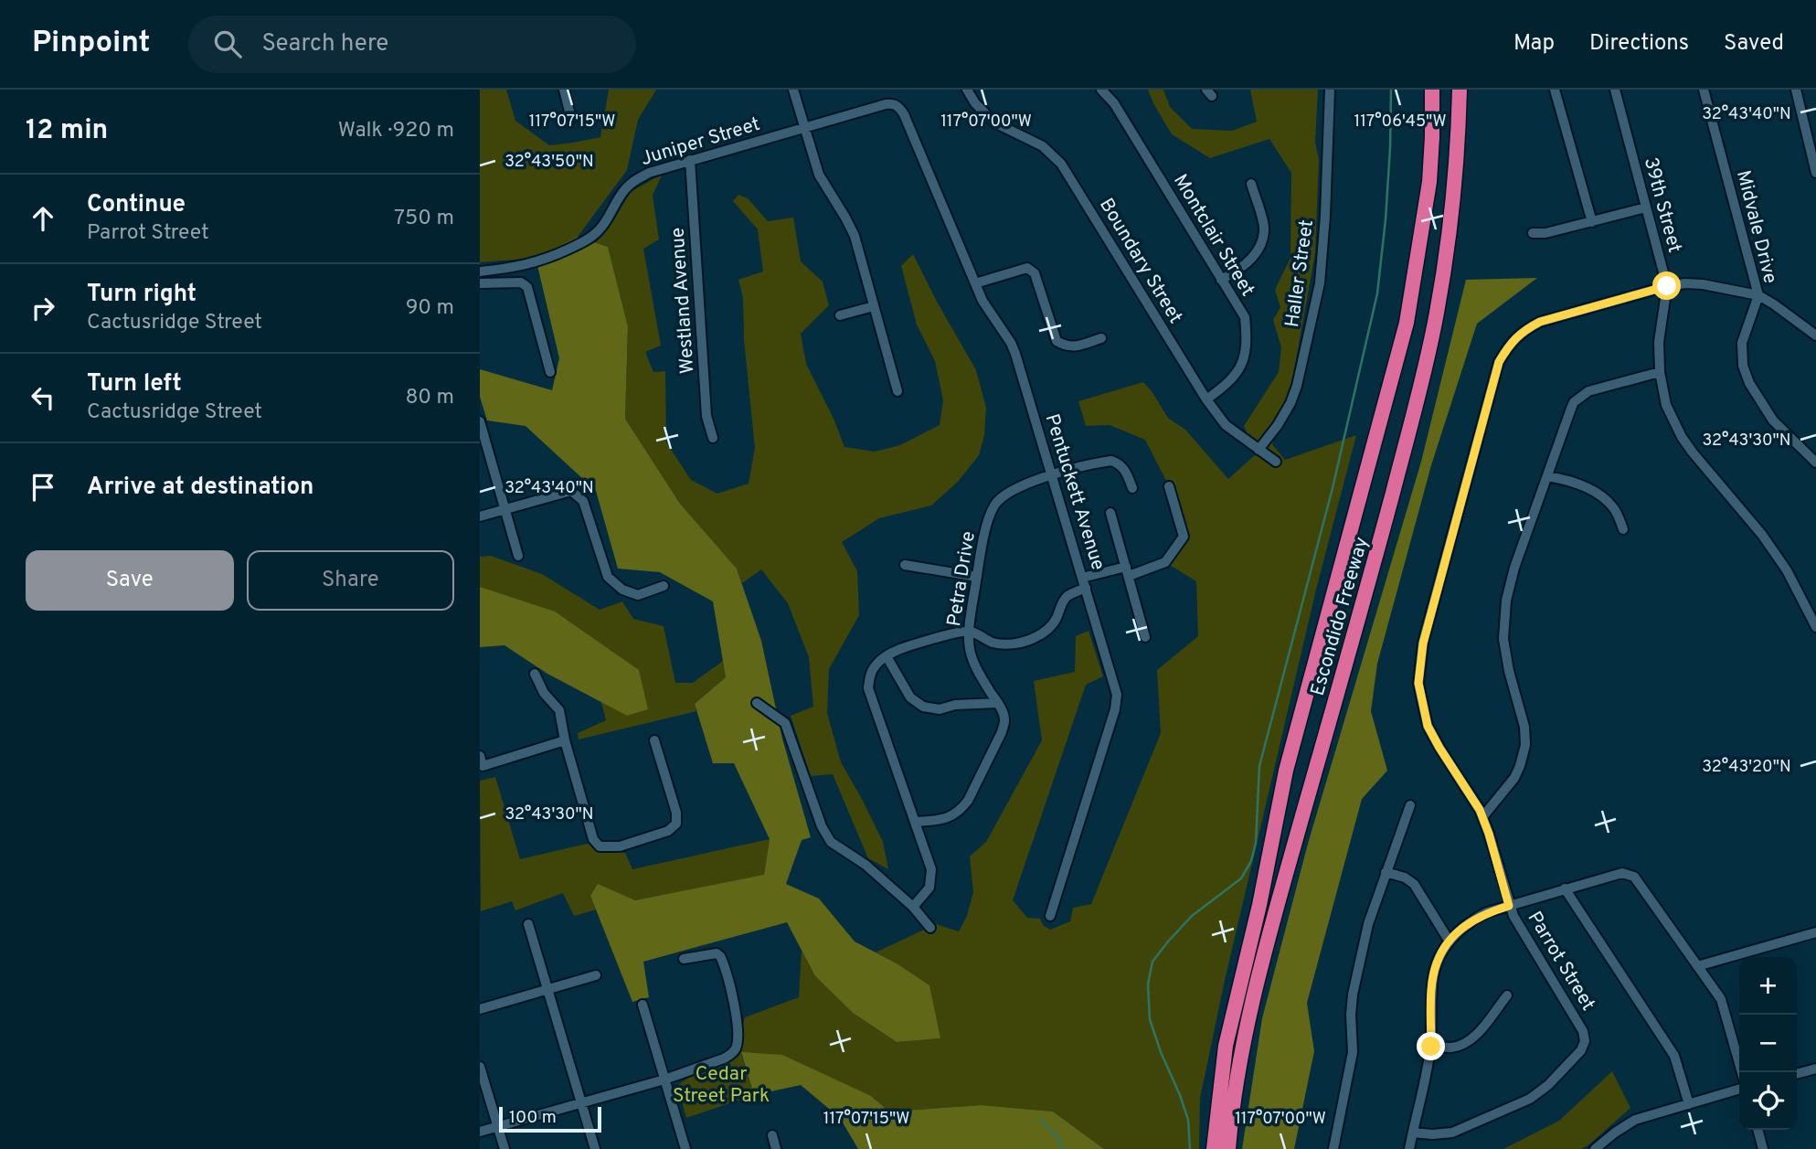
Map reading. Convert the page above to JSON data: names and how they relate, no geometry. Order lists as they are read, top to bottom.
{
  "streets": {
    "highway": ["Escondido Freeway"],
    "street": [
      "Juniper Street",
      "39th Street",
      "Midvale Drive",
      "Montclair Street",
      "Boundary Street",
      "Haller Street",
      "Westland Avenue",
      "Pentuckett Avenue",
      "Petra Drive",
      "Parrot Street"
    ]
  },
  "crossings": [
    ["Juniper Street", "Westland Avenue"],
    ["Juniper Street", "Pentuckett Avenue"],
    ["39th Street", "Parrot Street"],
    ["Midvale Drive", "Parrot Street"],
    ["Montclair Street", "Boundary Street"],
    ["Boundary Street", "Haller Street"],
    ["Pentuckett Avenue", "Petra Drive"]
  ],
  "parks": ["Cedar Street Park"],
  "scale_bar": "100 m",
  "page": {
    "header": "Pinpoint",
    "search": "Search here",
    "nav": ["Map", "Directions", "Saved"],
    "heading": ["12 min", "Walk · 920 m"],
    "list": [
      ["Continue", "Parrot Street", "750 m"],
      ["Turn right", "Cactusridge Street", "90 m"],
      ["Turn left", "Cactusridge Street", "80 m"],
      "Arrive at destination"
    ],
    "buttons": ["Save", "Share"],
    "map_buttons": ["+", "−"],
    "scale": "100 m"
  },
  "coordinates": [
    "32°43'40\"N",
    "117°07'15\"W",
    "117°07'00\"W",
    "117°06'45\"W",
    "32°43'50\"N",
    "32°43'30\"N",
    "32°43'20\"N"
  ]
}
